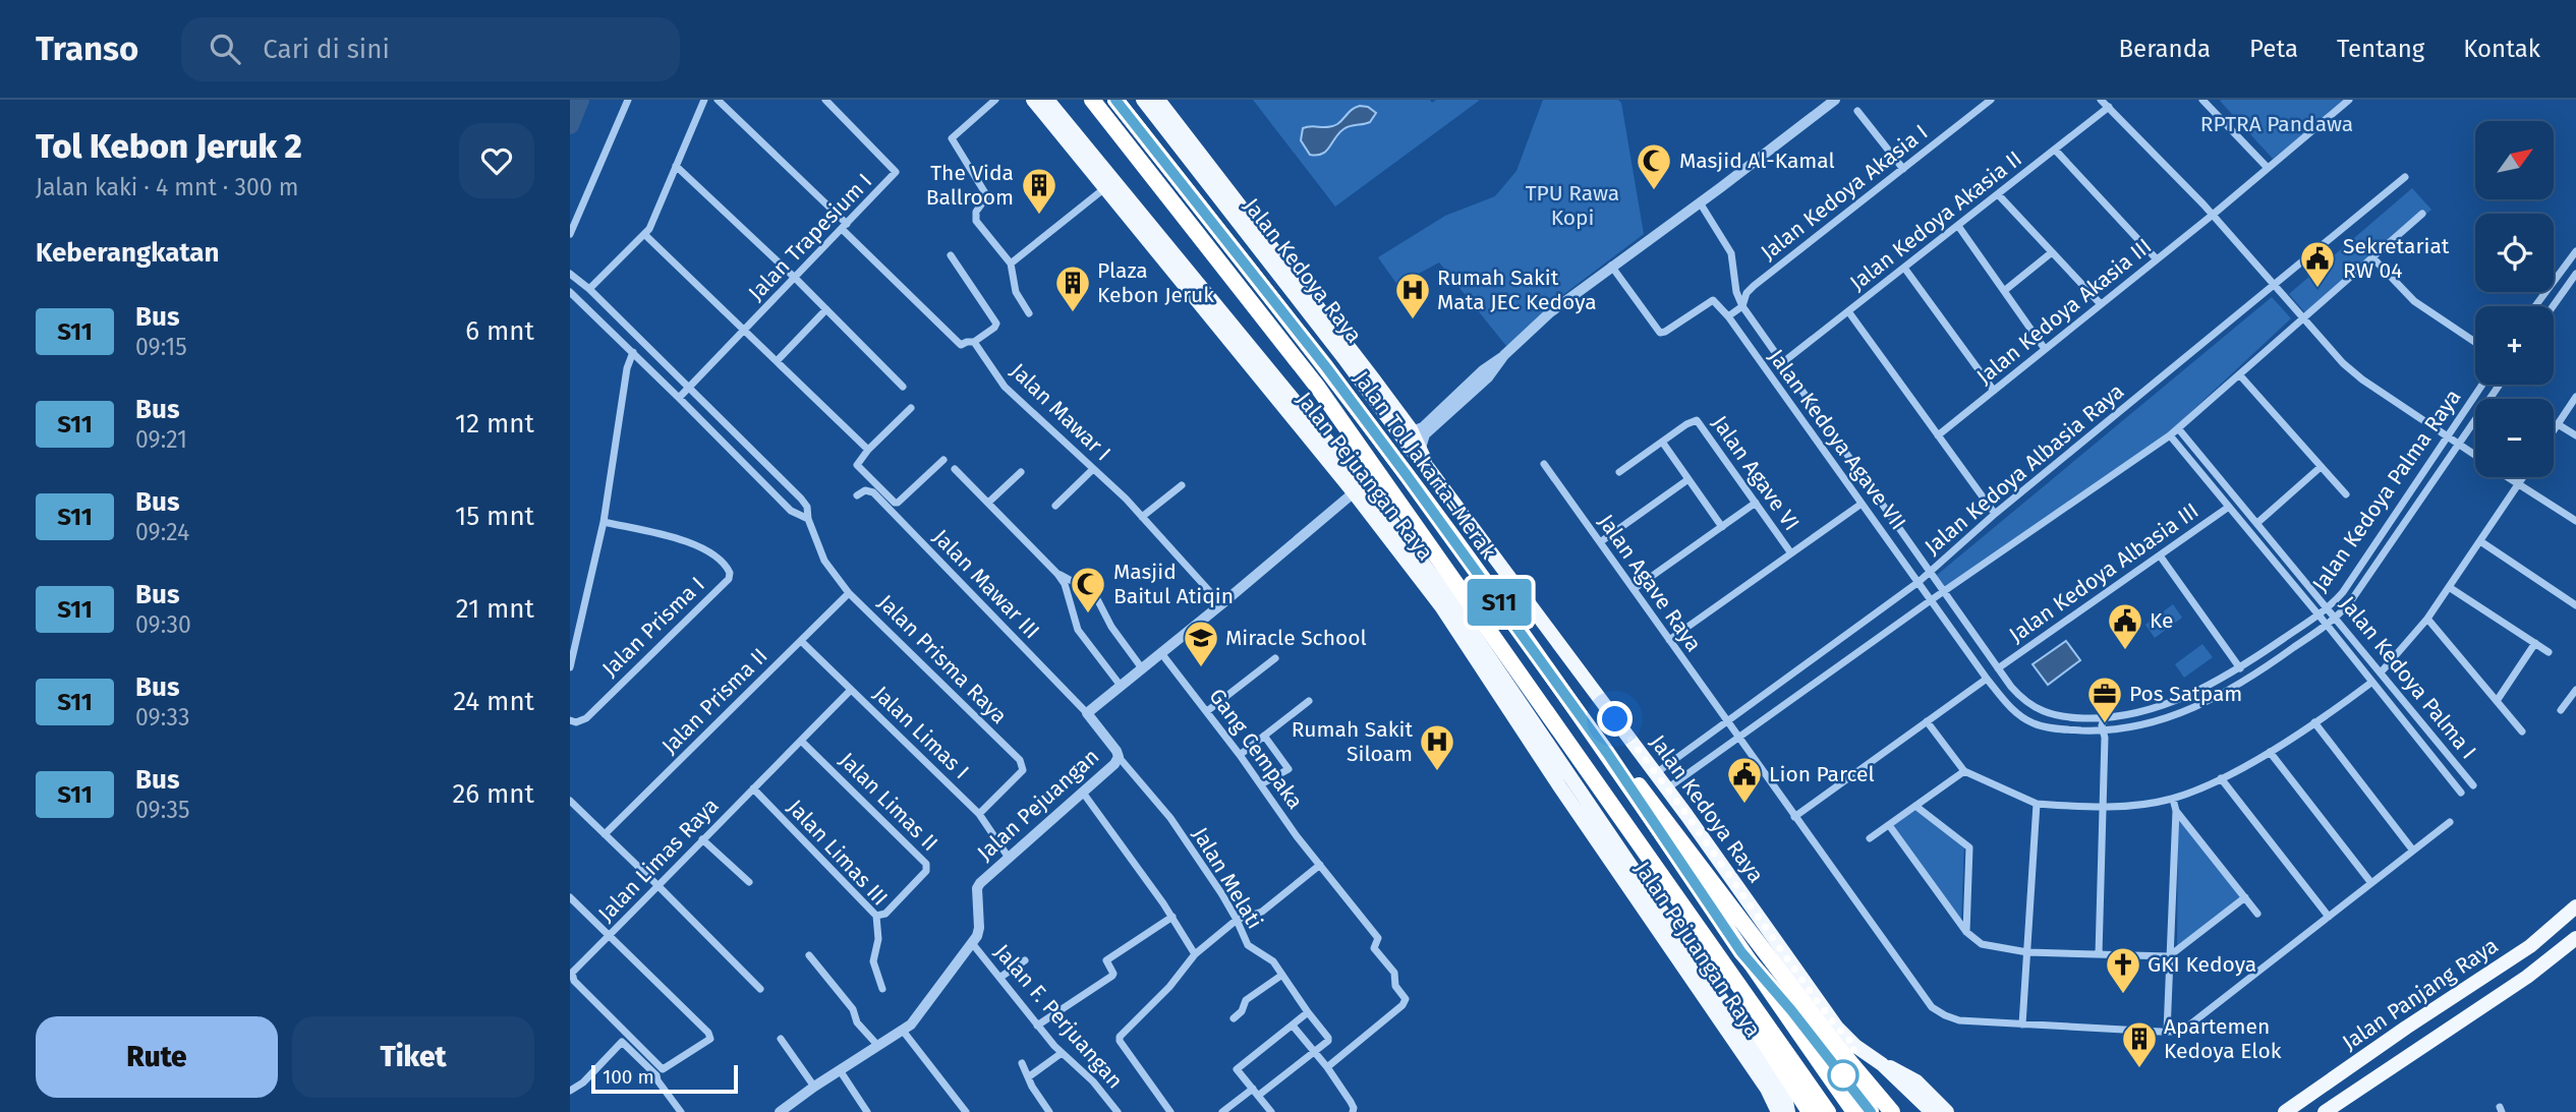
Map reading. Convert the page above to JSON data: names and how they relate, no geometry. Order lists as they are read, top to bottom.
{
  "streets": {
    "highway": ["Jalan Tol Jakarta–Merak"],
    "main road": ["Jalan Kedoya Raya", "Jalan Pejuangan Raya", "Jalan Panjang Raya"],
    "street": [
      "Jalan Kedoya Akasia I",
      "Jalan Kedoya Akasia II",
      "Jalan Trapesium I",
      "Jalan Kedoya Akasia III",
      "Jalan Mawar I",
      "Jalan Kedoya Agave VII",
      "Jalan Kedoya Albasia Raya",
      "Jalan Agave VI",
      "Jalan Kedoya Palma Raya",
      "Jalan Kedoya Albasia III",
      "Jalan Agave Raya",
      "Jalan Mawar III",
      "Jalan Prisma I",
      "Jalan Prisma Raya",
      "Jalan Kedoya Palma I",
      "Jalan Prisma II",
      "Jalan Limas I",
      "Gang Cempaka",
      "Jalan Limas II",
      "Jalan Pejuangan",
      "Jalan Limas III",
      "Jalan Limas Raya",
      "Jalan Melati",
      "Jalan F. Perjuangan"
    ]
  },
  "crossings": [
    ["Jalan Kedoya Akasia I", "Jalan Kedoya Agave VII"],
    ["Jalan Kedoya Akasia I", "Jalan Kedoya Palma Raya"],
    ["Jalan Kedoya Akasia II", "Jalan Kedoya Palma Raya"],
    ["Jalan Trapesium I", "Jalan Prisma Raya"],
    ["Jalan Kedoya Raya", "Jalan Kedoya Albasia Raya"],
    ["Jalan Mawar I", "Jalan Pejuangan"],
    ["Jalan Kedoya Agave VII", "Jalan Kedoya Albasia Raya"],
    ["Jalan Kedoya Agave VII", "Jalan Kedoya Palma Raya"],
    ["Jalan Kedoya Albasia Raya", "Jalan Kedoya Palma Raya"],
    ["Jalan Kedoya Albasia Raya", "Jalan Agave Raya"],
    ["Jalan Kedoya Albasia Raya", "Jalan Kedoya Palma I"],
    ["Jalan Pejuangan Raya", "Jalan Pejuangan"],
    ["Jalan Kedoya Palma Raya", "Jalan Kedoya Albasia III"],
    ["Jalan Kedoya Palma Raya", "Jalan Kedoya Palma I"],
    ["Jalan Kedoya Albasia III", "Jalan Kedoya Palma I"],
    ["Jalan Mawar III", "Jalan Pejuangan"],
    ["Jalan Prisma Raya", "Jalan Prisma II"],
    ["Jalan Prisma Raya", "Jalan Limas I"],
    ["Jalan Prisma II", "Jalan Limas I"],
    ["Jalan Limas I", "Jalan Pejuangan"],
    ["Jalan Limas I", "Jalan Limas Raya"],
    ["Gang Cempaka", "Jalan Pejuangan"],
    ["Jalan Limas II", "Jalan Limas III"],
    ["Jalan Limas II", "Jalan Limas Raya"],
    ["Jalan Pejuangan", "Jalan Melati"],
    ["Jalan Pejuangan", "Jalan F. Perjuangan"],
    ["Jalan Limas III", "Jalan Limas Raya"]
  ],
  "parks": ["RPTRA Pandawa", "TPU Rawa Kopi"],
  "places": {
    "mosque": ["Masjid Al-Kamal", "Masjid Baitul Atiqin"],
    "building": ["The Vida Ballroom", "Plaza Kebon Jeruk", "Apartemen Kedoya Elok"],
    "public building": ["Sekretariat RW 04", "Ke", "Lion Parcel"],
    "hospital": ["Rumah Sakit Mata JEC Kedoya", "Rumah Sakit Siloam"],
    "school or university": ["Miracle School"],
    "office": ["Pos Satpam"],
    "church": ["GKI Kedoya"]
  },
  "lines": ["bus line S11"],
  "scale_bar": "100 m",
  "north": "top right",
  "page": {
    "header": "Transo",
    "search": "Cari di sini",
    "nav": [
      "Beranda",
      "Peta",
      "Tentang",
      "Kontak"
    ],
    "heading": [
      ["Tol Kebon Jeruk 2", "Jalan kaki · 4 mnt · 300 m"],
      "Keberangkatan"
    ],
    "on_map": "S11",
    "map_buttons": ["+", "−"],
    "list": [
      {
        "mark": "S11",
        "name": "Bus",
        "note": "09:15",
        "value": "6 mnt"
      },
      {
        "mark": "S11",
        "name": "Bus",
        "note": "09:21",
        "value": "12 mnt"
      },
      {
        "mark": "S11",
        "name": "Bus",
        "note": "09:24",
        "value": "15 mnt"
      },
      {
        "mark": "S11",
        "name": "Bus",
        "note": "09:30",
        "value": "21 mnt"
      },
      {
        "mark": "S11",
        "name": "Bus",
        "note": "09:33",
        "value": "24 mnt"
      },
      {
        "mark": "S11",
        "name": "Bus",
        "note": "09:35",
        "value": "26 mnt"
      }
    ],
    "buttons": ["Rute", "Tiket"],
    "scale": "100 m"
  }
}
